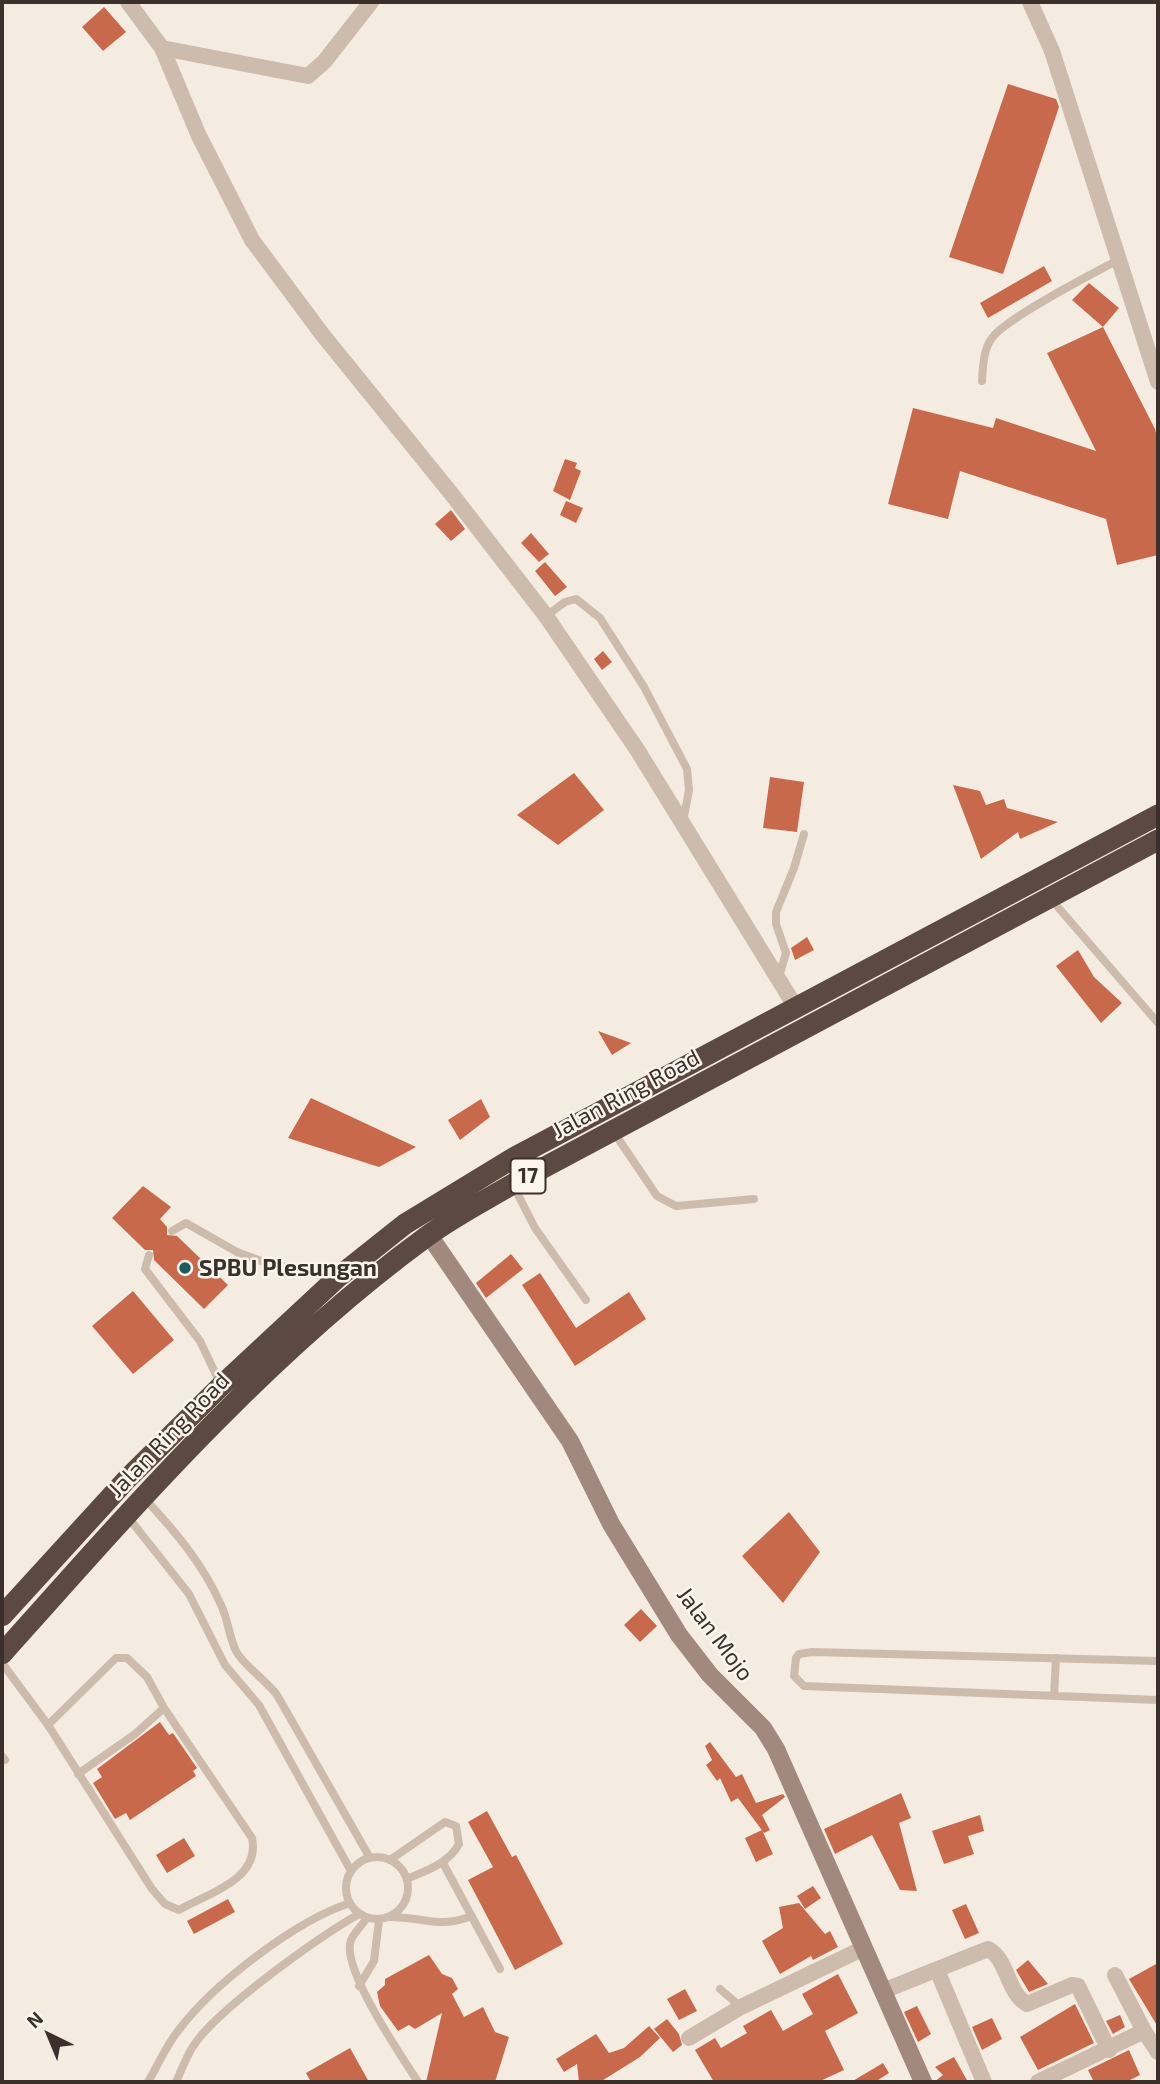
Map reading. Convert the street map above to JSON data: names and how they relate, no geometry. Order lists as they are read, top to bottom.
{
  "streets": {
    "highway": ["Jalan Ring Road", "17"],
    "street": ["Jalan Mojo"]
  },
  "crossings": [
    ["Jalan Ring Road", "Jalan Mojo"]
  ],
  "places": ["SPBU Plesungan"],
  "north": "top left"
}
